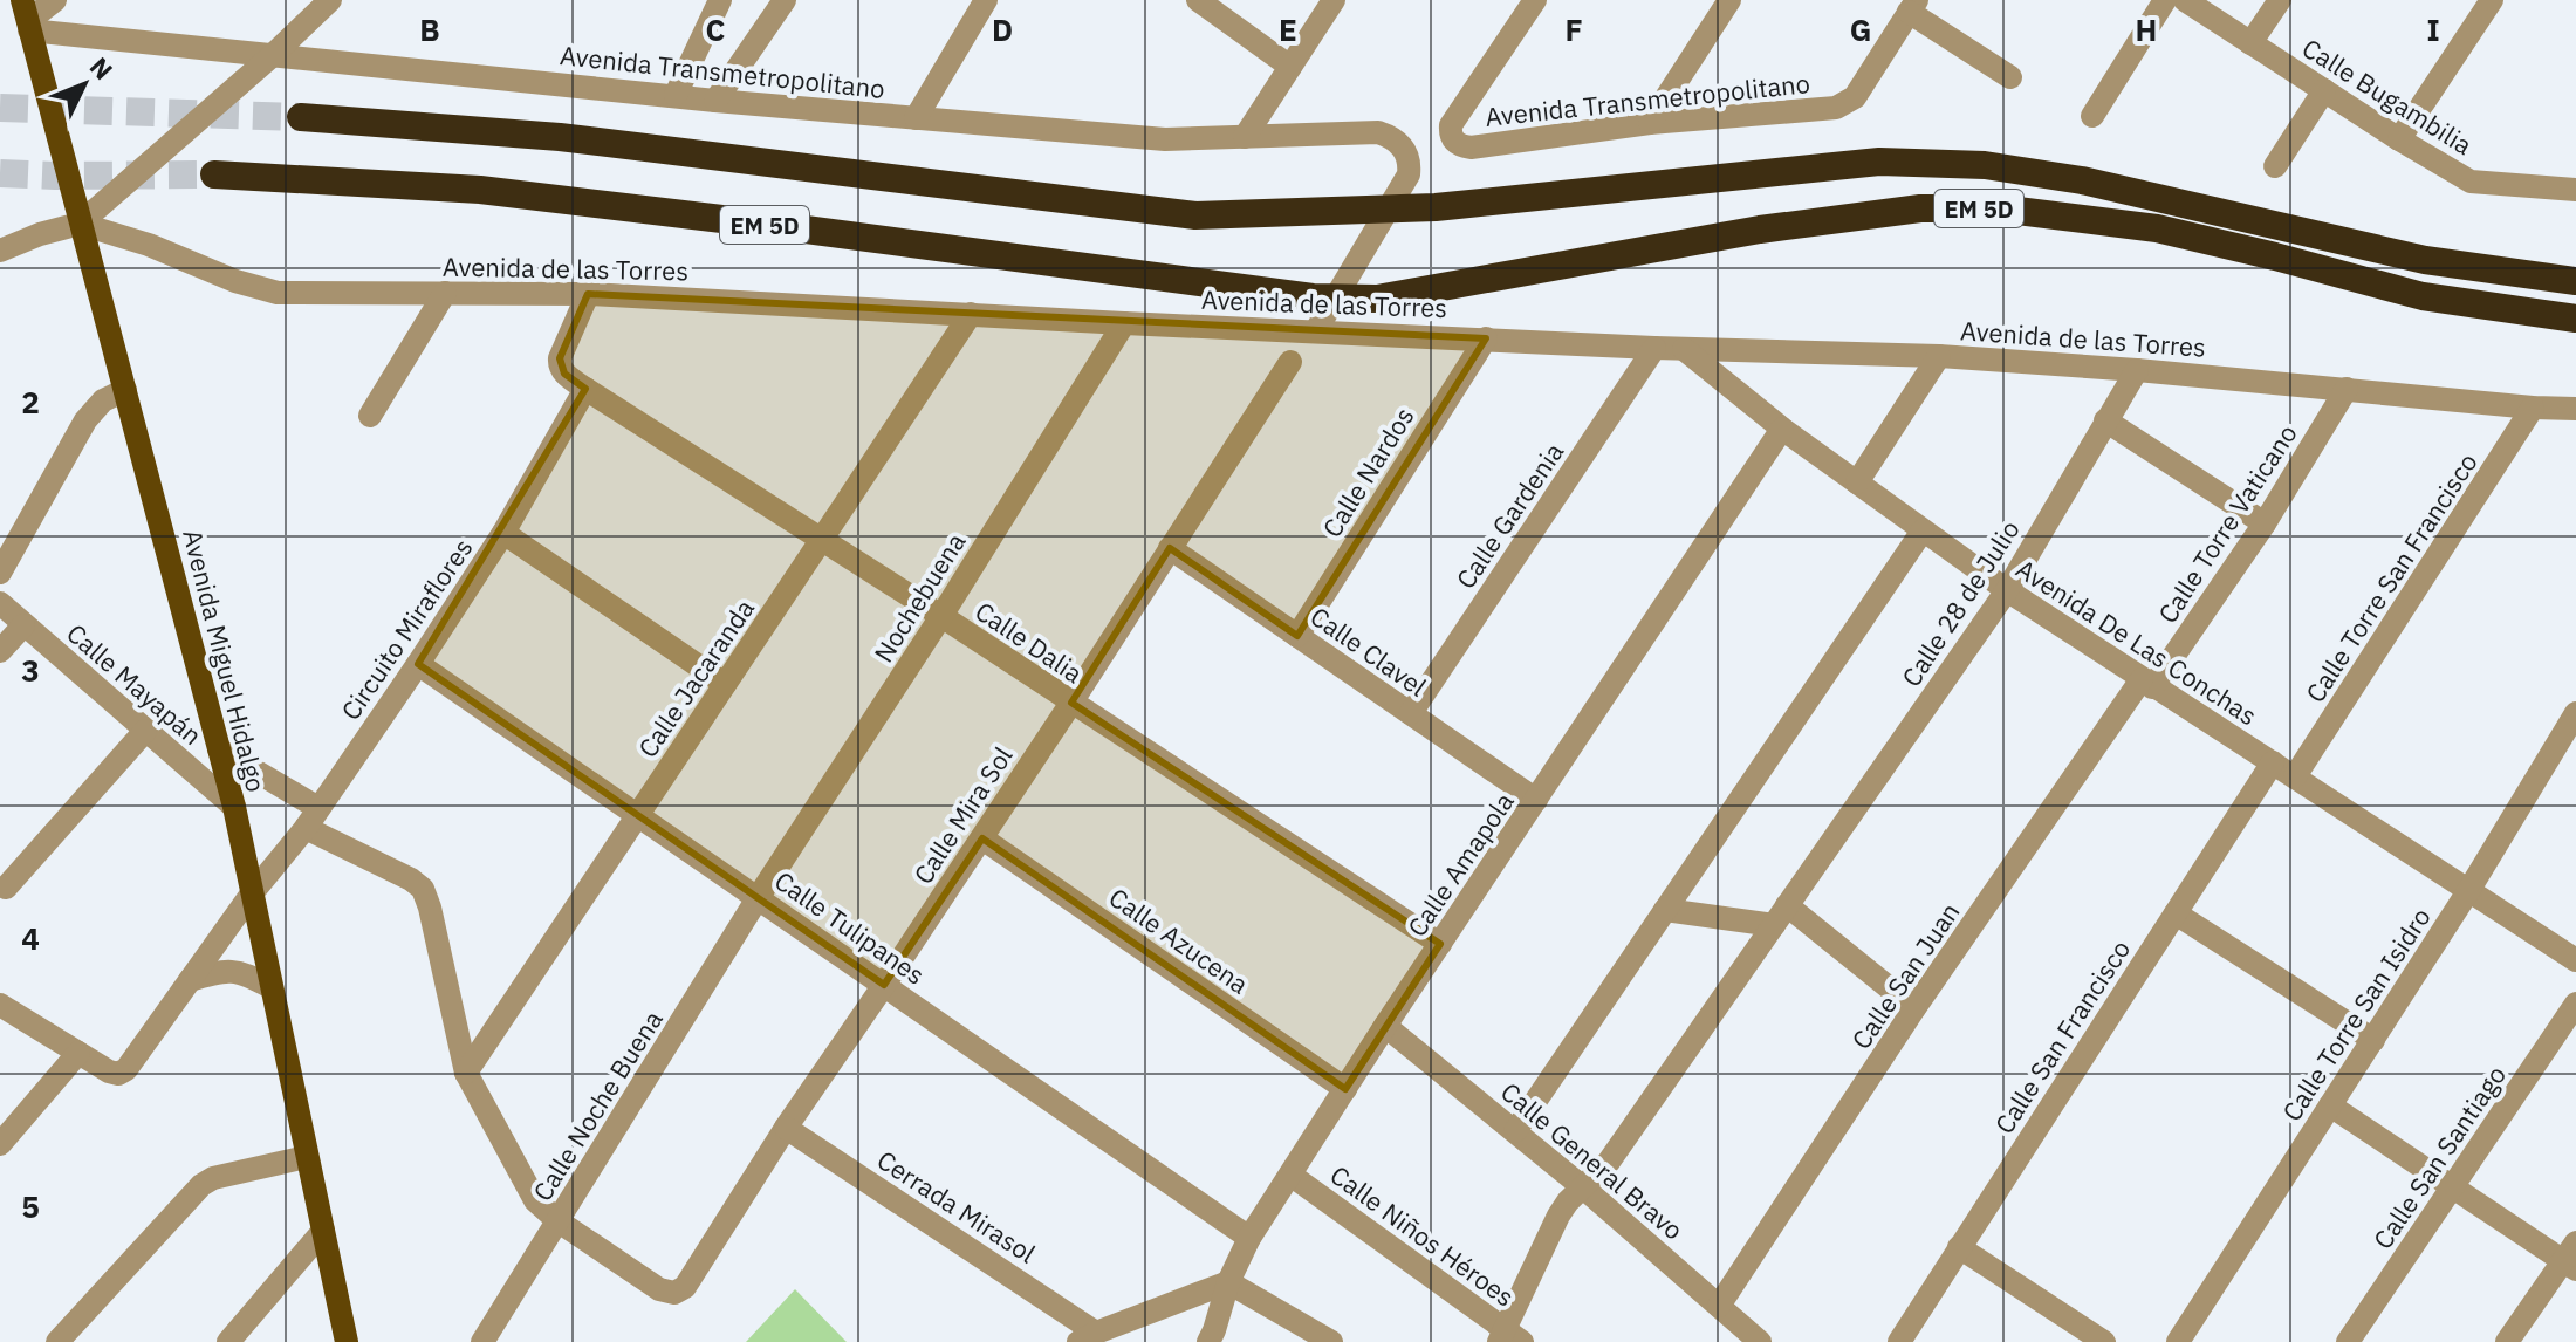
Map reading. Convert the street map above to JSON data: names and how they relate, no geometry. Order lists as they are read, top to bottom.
{
  "streets": {
    "highway": ["EM 5D"],
    "main road": ["Avenida Miguel Hidalgo"],
    "street": [
      "Avenida Transmetropolitano",
      "Calle Bugambilia",
      "Avenida de las Torres",
      "Calle Nardos",
      "Calle Gardenia",
      "Calle Torre Vaticano",
      "Calle Torre San Francisco",
      "Nochebuena",
      "Calle 28 de Julio",
      "Circuito Miraflores",
      "Calle Dalia",
      "Avenida De Las Conchas",
      "Calle Clavel",
      "Calle Jacaranda",
      "Calle Mayapán",
      "Calle Mira Sol",
      "Calle Amapola",
      "Calle Tulipanes",
      "Calle Azucena",
      "Calle San Juan",
      "Calle Torre San Isidro",
      "Calle San Francisco",
      "Calle Noche Buena",
      "Calle San Santiago",
      "Calle General Bravo",
      "Cerrada Mirasol",
      "Calle Niños Héroes"
    ]
  },
  "crossings": [
    ["Avenida Transmetropolitano", "Avenida de las Torres"],
    ["Avenida Transmetropolitano", "Avenida Miguel Hidalgo"],
    ["Avenida de las Torres", "Calle Nardos"],
    ["Avenida de las Torres", "Calle Gardenia"],
    ["Avenida de las Torres", "Calle Torre Vaticano"],
    ["Avenida de las Torres", "Calle Torre San Francisco"],
    ["Avenida de las Torres", "Nochebuena"],
    ["Avenida de las Torres", "Calle 28 de Julio"],
    ["Avenida de las Torres", "Avenida De Las Conchas"],
    ["Avenida de las Torres", "Avenida Miguel Hidalgo"],
    ["Avenida de las Torres", "Calle Jacaranda"],
    ["Calle Nardos", "Calle Clavel"],
    ["Calle Gardenia", "Calle Clavel"],
    ["Calle Torre Vaticano", "Avenida De Las Conchas"],
    ["Calle Torre Vaticano", "Calle San Juan"],
    ["Calle Torre San Francisco", "Avenida De Las Conchas"],
    ["Nochebuena", "Calle Dalia"],
    ["Nochebuena", "Calle Tulipanes"],
    ["Nochebuena", "Calle Noche Buena"],
    ["Calle 28 de Julio", "Avenida De Las Conchas"],
    ["Calle 28 de Julio", "Calle General Bravo"],
    ["Calle 28 de Julio", "Calle Niños Héroes"],
    ["Circuito Miraflores", "Calle Dalia"],
    ["Circuito Miraflores", "Avenida Miguel Hidalgo"],
    ["Circuito Miraflores", "Calle Tulipanes"],
    ["Calle Dalia", "Calle Jacaranda"],
    ["Calle Dalia", "Calle Mira Sol"],
    ["Calle Dalia", "Calle Amapola"],
    ["Avenida De Las Conchas", "Calle Amapola"],
    ["Avenida De Las Conchas", "Calle San Juan"],
    ["Avenida De Las Conchas", "Calle Torre San Isidro"],
    ["Avenida De Las Conchas", "Calle San Francisco"],
    ["Calle Clavel", "Calle Mira Sol"],
    ["Calle Clavel", "Calle Amapola"],
    ["Avenida Miguel Hidalgo", "Calle Mayapán"],
    ["Calle Jacaranda", "Calle Tulipanes"],
    ["Calle Mira Sol", "Calle Tulipanes"],
    ["Calle Mira Sol", "Calle Azucena"],
    ["Calle Mira Sol", "Calle Noche Buena"],
    ["Calle Mira Sol", "Cerrada Mirasol"],
    ["Calle Amapola", "Calle Tulipanes"],
    ["Calle Amapola", "Calle Azucena"],
    ["Calle Amapola", "Calle General Bravo"],
    ["Calle Amapola", "Calle Niños Héroes"],
    ["Calle Tulipanes", "Calle Noche Buena"],
    ["Calle San Juan", "Calle General Bravo"]
  ],
  "north": "top right",
  "grid": {
    "columns": [
      "B",
      "C",
      "D",
      "E",
      "F",
      "G",
      "H",
      "I"
    ],
    "rows": [
      "2",
      "3",
      "4",
      "5"
    ]
  }
}
